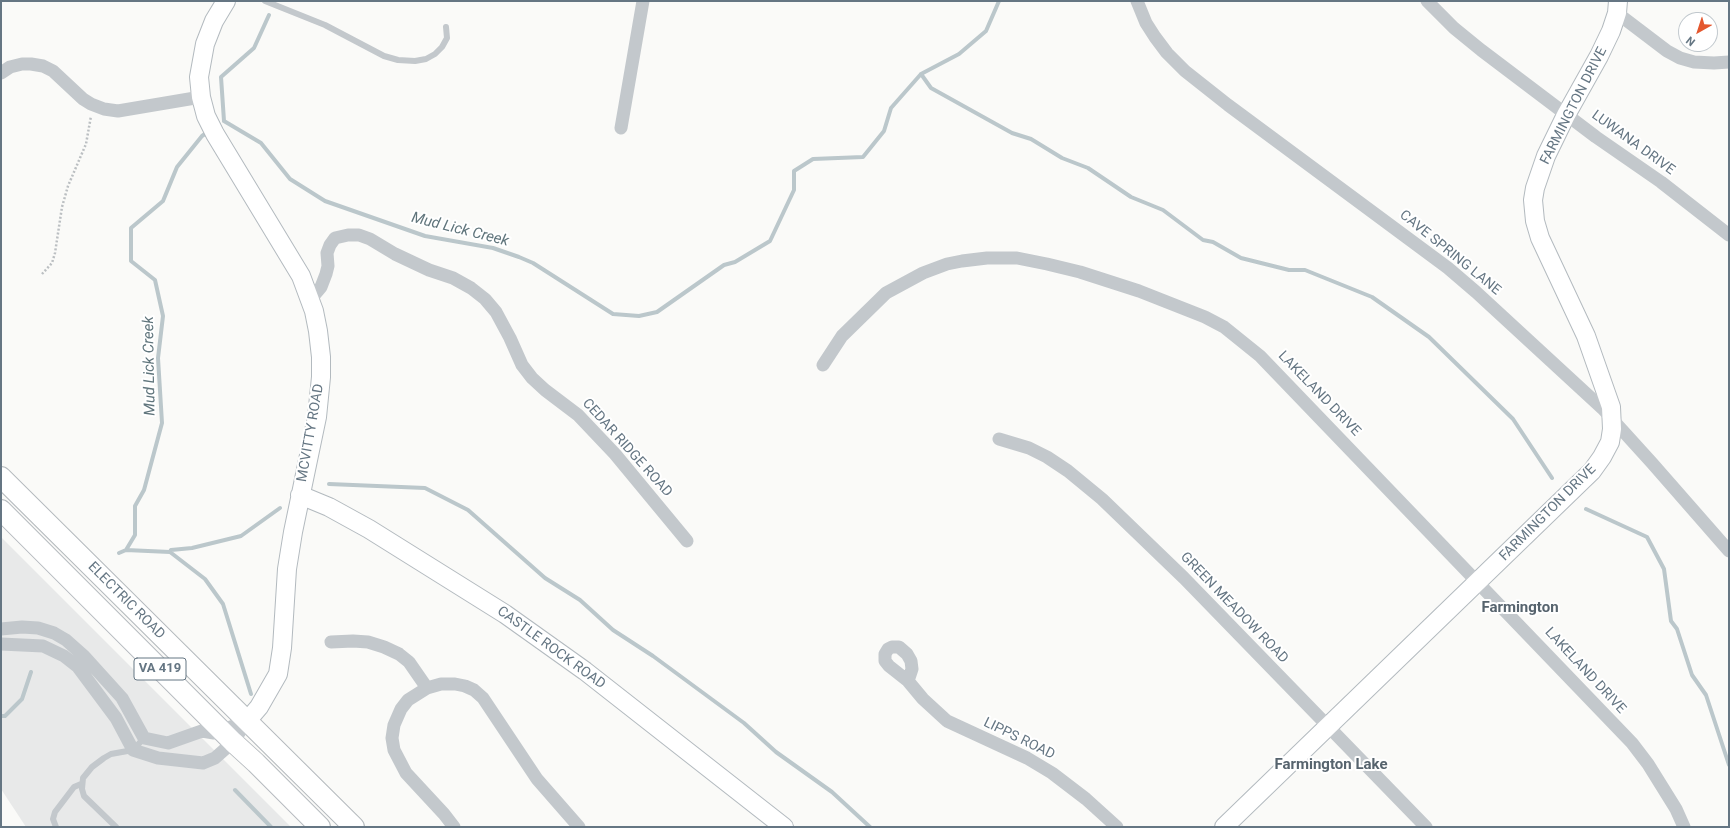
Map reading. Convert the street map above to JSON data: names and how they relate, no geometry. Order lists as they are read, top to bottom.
{
  "streets": {
    "main road": ["ELECTRIC ROAD", "VA 419"],
    "street": [
      "FARMINGTON DRIVE",
      "LUWANA DRIVE",
      "CAVE SPRING LANE",
      "LAKELAND DRIVE",
      "MCVITTY ROAD",
      "CEDAR RIDGE ROAD",
      "GREEN MEADOW ROAD",
      "CASTLE ROCK ROAD",
      "LIPPS ROAD"
    ]
  },
  "crossings": [
    ["FARMINGTON DRIVE", "LUWANA DRIVE"],
    ["FARMINGTON DRIVE", "CAVE SPRING LANE"],
    ["FARMINGTON DRIVE", "LAKELAND DRIVE"],
    ["FARMINGTON DRIVE", "GREEN MEADOW ROAD"],
    ["MCVITTY ROAD", "CEDAR RIDGE ROAD"],
    ["MCVITTY ROAD", "ELECTRIC ROAD"],
    ["MCVITTY ROAD", "CASTLE ROCK ROAD"]
  ],
  "districts": ["Farmington", "Farmington Lake"],
  "water": ["Mud Lick Creek"],
  "north": "bottom left"
}
